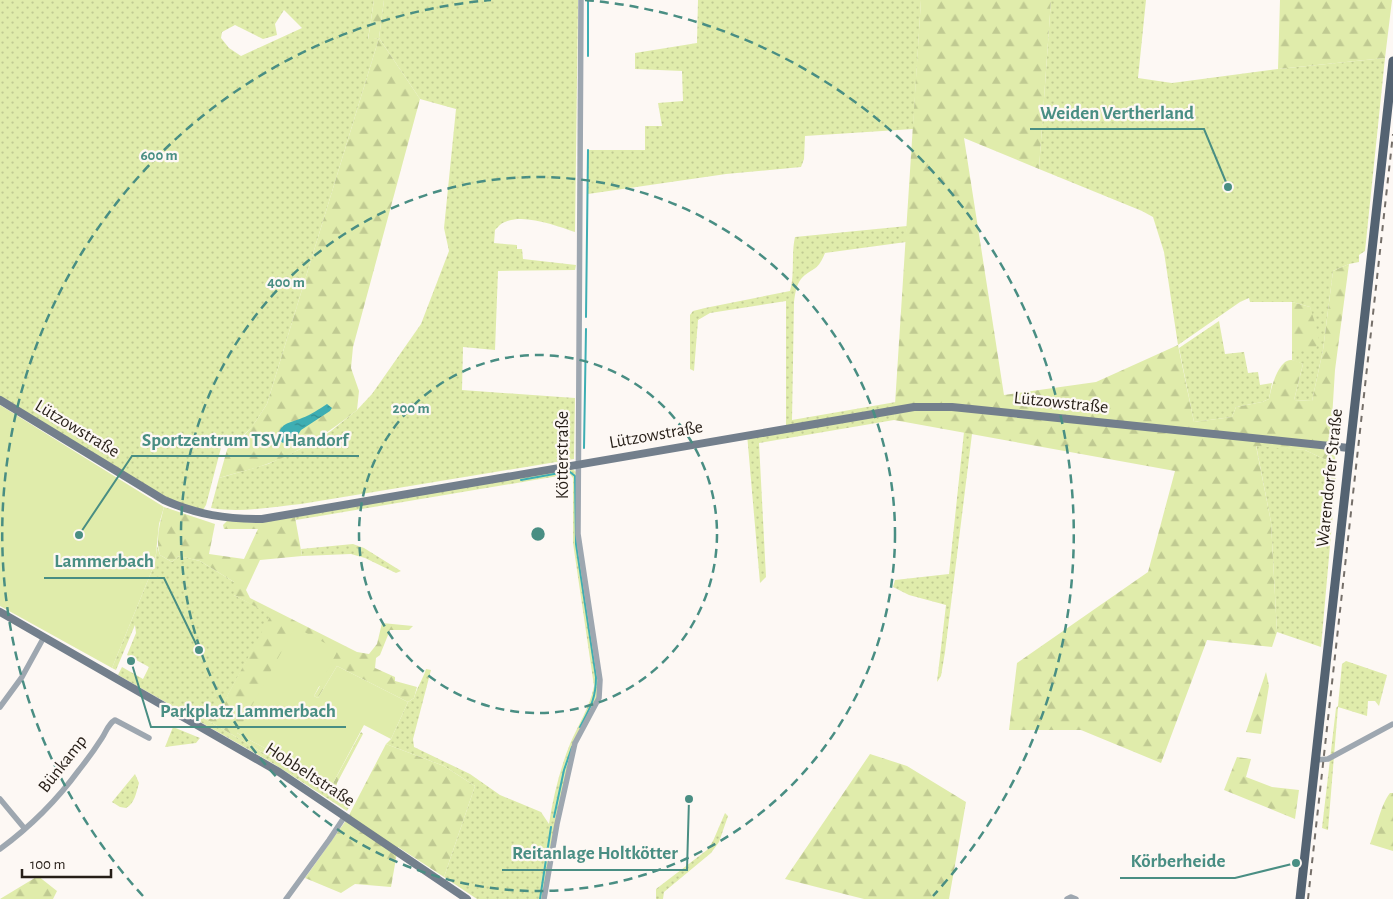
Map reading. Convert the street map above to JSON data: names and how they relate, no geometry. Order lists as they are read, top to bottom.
{
  "streets": {
    "main road": ["Warendorfer Straße"],
    "street": [
      "Lützowstraße",
      "Kötterstraße",
      "Bünkamp",
      "Hobbeltstraße"
    ]
  },
  "crossings": [
    ["Lützowstraße", "Kötterstraße"],
    ["Lützowstraße", "Warendorfer Straße"]
  ],
  "places": [
    "Weiden Vertherland",
    "Sportzentrum TSV Handorf",
    "Lammerbach",
    "Parkplatz Lammerbach",
    "Reitanlage Holtkötter",
    "Körberheide"
  ],
  "scale_bar": "100 m",
  "rings": ["600 m", "400 m", "200 m"]
}
